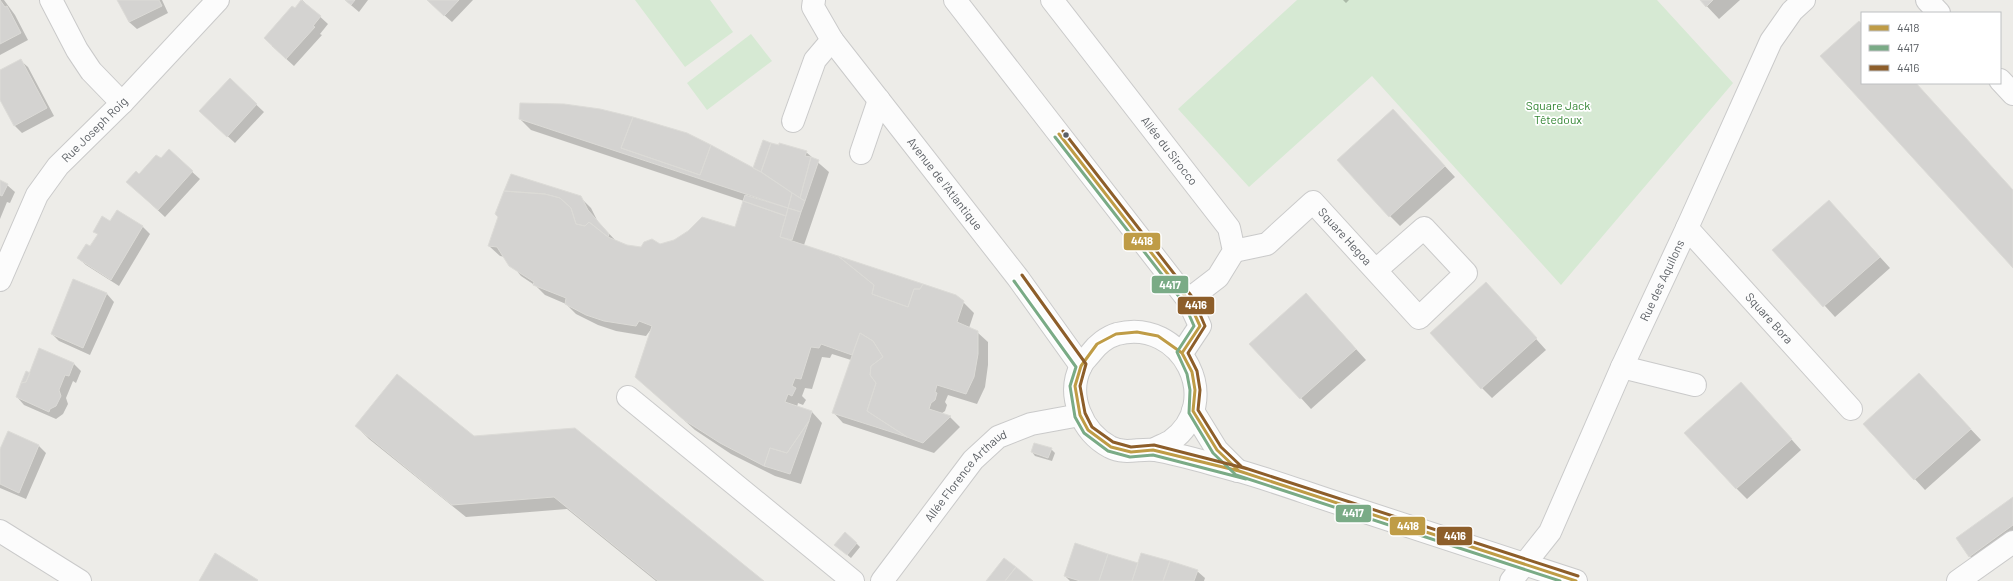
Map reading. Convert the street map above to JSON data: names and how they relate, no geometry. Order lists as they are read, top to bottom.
{
  "streets": {
    "street": [
      "Rue Joseph Roig",
      "Allée du Sirocco",
      "Avenue de l'Atlantique",
      "Square Hegoa",
      "Rue des Aquilons",
      "Square Bora",
      "Allée Florence Arthaud"
    ]
  },
  "crossings": [
    ["Allée du Sirocco", "Square Hegoa"],
    ["Avenue de l'Atlantique", "Allée Florence Arthaud"],
    ["Rue des Aquilons", "Square Bora"]
  ],
  "parks": ["Square Jack Têtedoux"],
  "lines": ["transit line 4416", "transit line 4418", "transit line 4417"],
  "legend": ["4418", "4417", "4416"]
}
